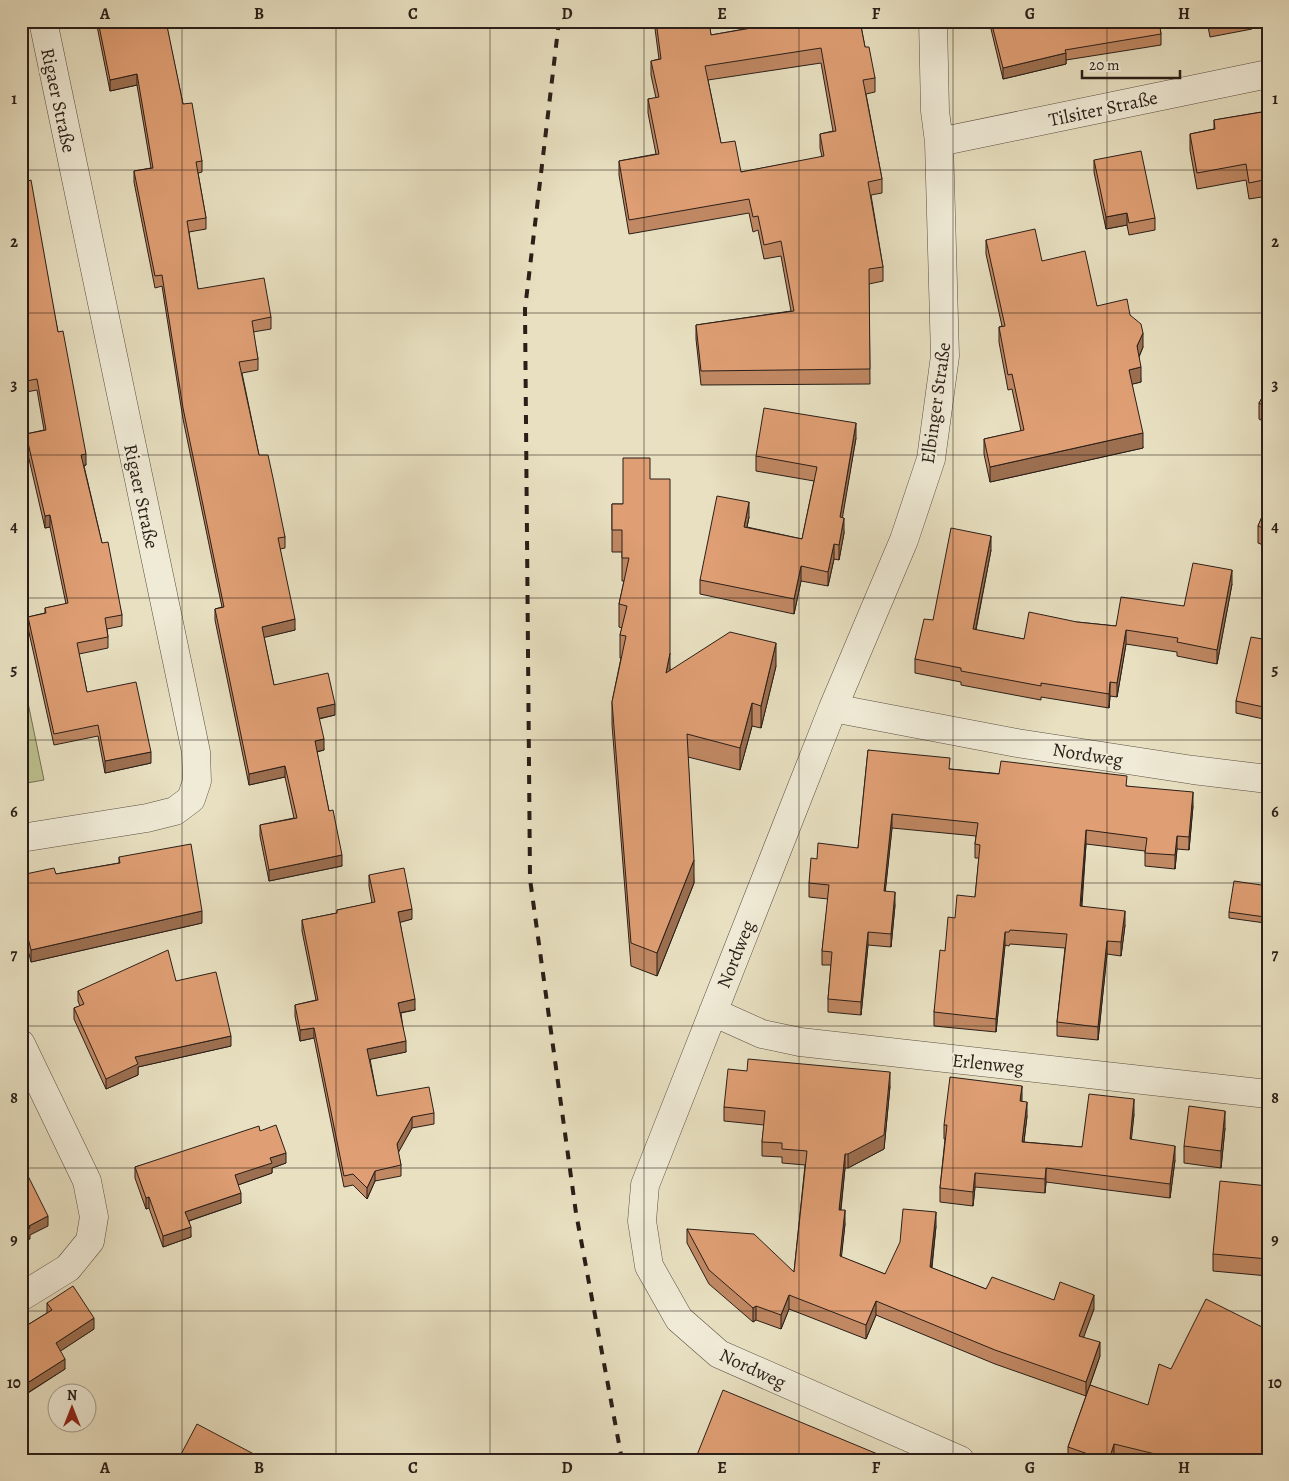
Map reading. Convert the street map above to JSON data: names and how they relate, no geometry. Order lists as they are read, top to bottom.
{
  "streets": {
    "street": [
      "Rigaer Straße",
      "Tilsiter Straße",
      "Elbinger Straße",
      "Nordweg",
      "Erlenweg"
    ]
  },
  "crossings": [
    ["Tilsiter Straße", "Elbinger Straße"],
    ["Elbinger Straße", "Nordweg"],
    ["Nordweg", "Erlenweg"]
  ],
  "scale_bar": "20 m",
  "north": "top",
  "grid": {
    "columns": [
      "A",
      "B",
      "C",
      "D",
      "E",
      "F",
      "G",
      "H"
    ],
    "rows": [
      "1",
      "2",
      "3",
      "4",
      "5",
      "6",
      "7",
      "8",
      "9",
      "10"
    ]
  }
}
